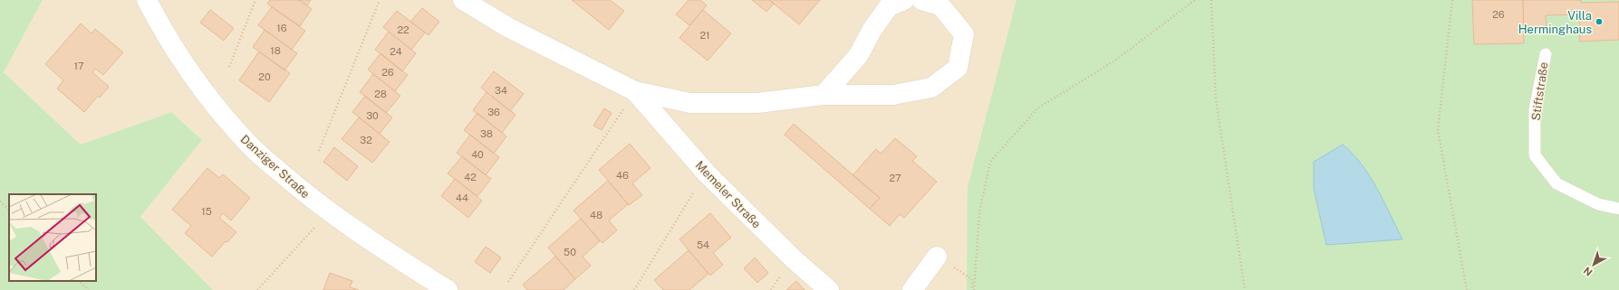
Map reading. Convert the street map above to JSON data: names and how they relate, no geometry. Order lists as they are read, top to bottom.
{
  "streets": {
    "street": ["Danziger Straße", "Memeler Straße"],
    "lane": ["Stiftstraße"]
  },
  "places": ["Villa Herminghaus"],
  "house_numbers": [
    "26",
    "16",
    "22",
    "21",
    "18",
    "24",
    "17",
    "26",
    "20",
    "34",
    "28",
    "36",
    "30",
    "38",
    "32",
    "40",
    "46",
    "42",
    "27",
    "44",
    "15",
    "48",
    "54",
    "50"
  ],
  "north": "bottom left"
}
